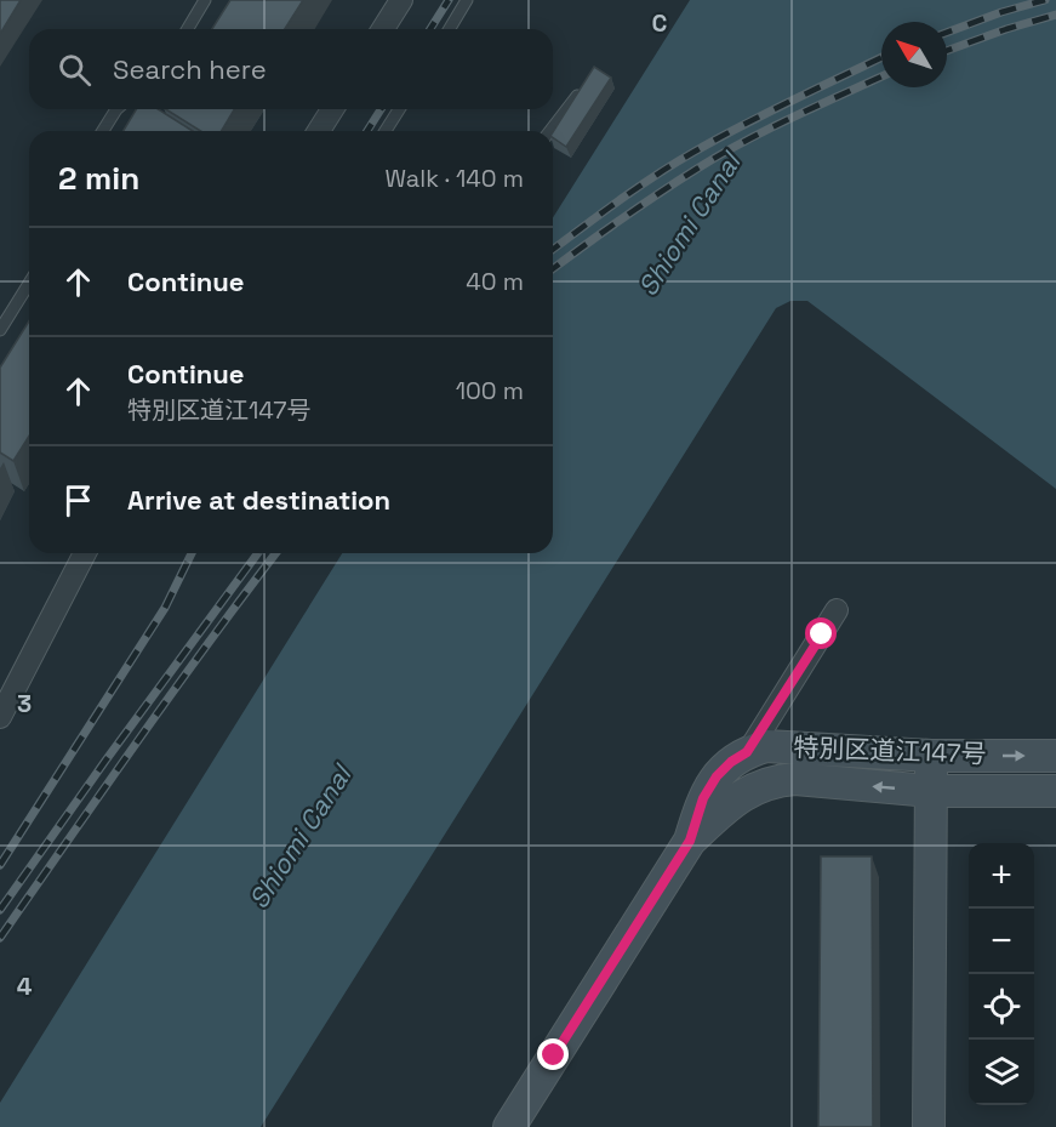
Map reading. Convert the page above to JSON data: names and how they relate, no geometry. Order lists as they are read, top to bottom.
{
  "streets": {
    "street": ["特別区道江147号"]
  },
  "water": ["Shiomi Canal"],
  "north": "top left",
  "page": {
    "search": "Search here",
    "heading": ["2 min", "Walk · 140 m"],
    "list": [
      ["Continue", "40 m"],
      ["Continue", "特別区道江147号", "100 m"],
      "Arrive at destination"
    ],
    "map_buttons": ["+", "−"]
  },
  "grid": {
    "columns": ["C"],
    "rows": ["3", "4"]
  }
}
